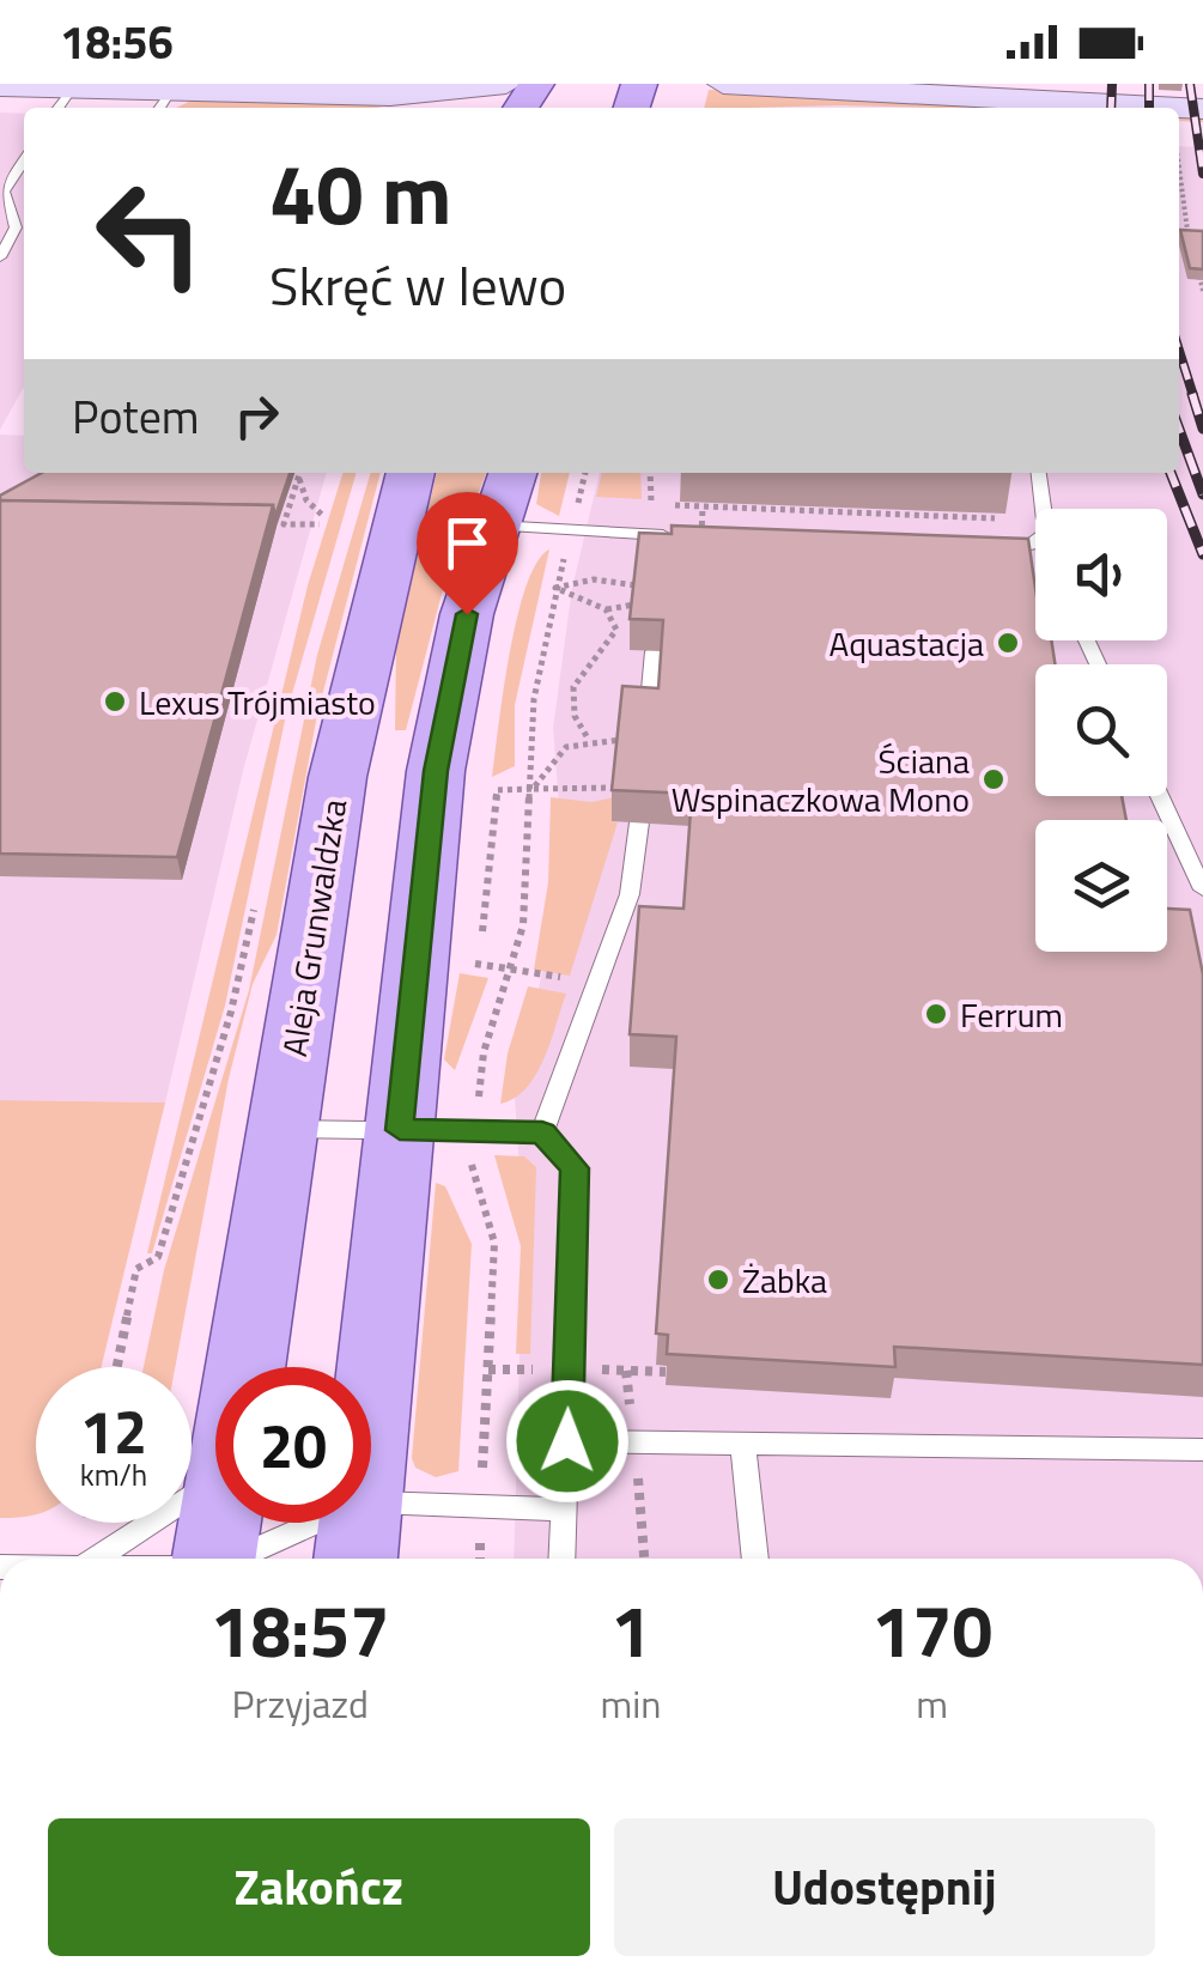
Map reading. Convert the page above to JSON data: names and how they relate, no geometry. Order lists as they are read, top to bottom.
{
  "streets": {
    "main road": ["Aleja Grunwaldzka"]
  },
  "places": [
    "Aquastacja",
    "Lexus Trójmiasto",
    "Ściana Wspinaczkowa Mono",
    "Ferrum",
    "Żabka"
  ],
  "page": {
    "status": "18:56",
    "turn": ["40 m", "Skręć w lewo"],
    "then": "Potem",
    "speed": "12 km/h",
    "limit": "20",
    "eta": [
      "18:57",
      "Przyjazd",
      "1",
      "min",
      "170",
      "m"
    ],
    "buttons": ["Zakończ", "Udostępnij"]
  }
}
